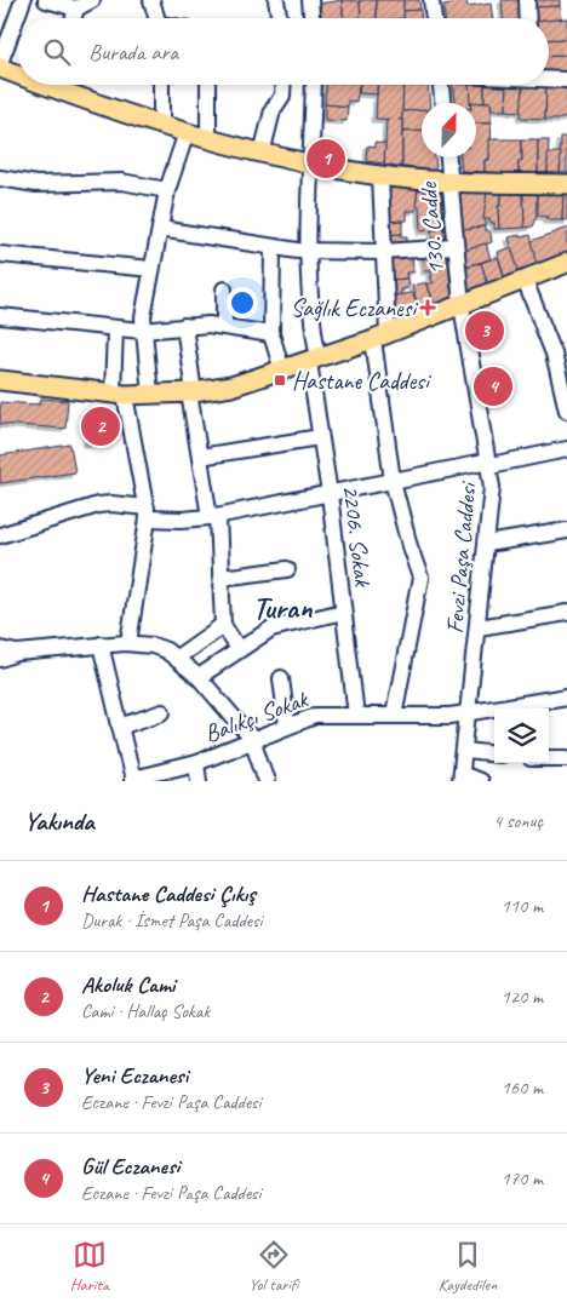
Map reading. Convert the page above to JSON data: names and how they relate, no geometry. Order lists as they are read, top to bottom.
{
  "streets": {
    "street": [
      "130. Cadde",
      "2206. Sokak",
      "Fevzi Paşa Caddesi",
      "Balıkçı Sokak"
    ]
  },
  "crossings": [
    ["130. Cadde", "Fevzi Paşa Caddesi"],
    ["2206. Sokak", "Balıkçı Sokak"],
    ["Fevzi Paşa Caddesi", "Balıkçı Sokak"]
  ],
  "districts": ["Turan"],
  "places": {
    "health": ["Sağlık Eczanesi"],
    "transit": ["Hastane Caddesi"]
  },
  "north": "top",
  "page": {
    "search": "Burada ara",
    "pins": [
      "1",
      "3",
      "4",
      "2"
    ],
    "heading": ["Yakında", "4 sonuç"],
    "list": [
      {
        "mark": "1",
        "name": "Hastane Caddesi Çıkış",
        "note": "Durak · İsmet Paşa Caddesi",
        "value": "110 m"
      },
      {
        "mark": "2",
        "name": "Akoluk Cami",
        "note": "Cami · Hallaç Sokak",
        "value": "120 m"
      },
      {
        "mark": "3",
        "name": "Yeni Eczanesi",
        "note": "Eczane · Fevzi Paşa Caddesi",
        "value": "160 m"
      },
      {
        "mark": "4",
        "name": "Gül Eczanesi",
        "note": "Eczane · Fevzi Paşa Caddesi",
        "value": "170 m"
      }
    ],
    "nav": ["Harita", "Yol tarifi", "Kaydedilen"]
  }
}
